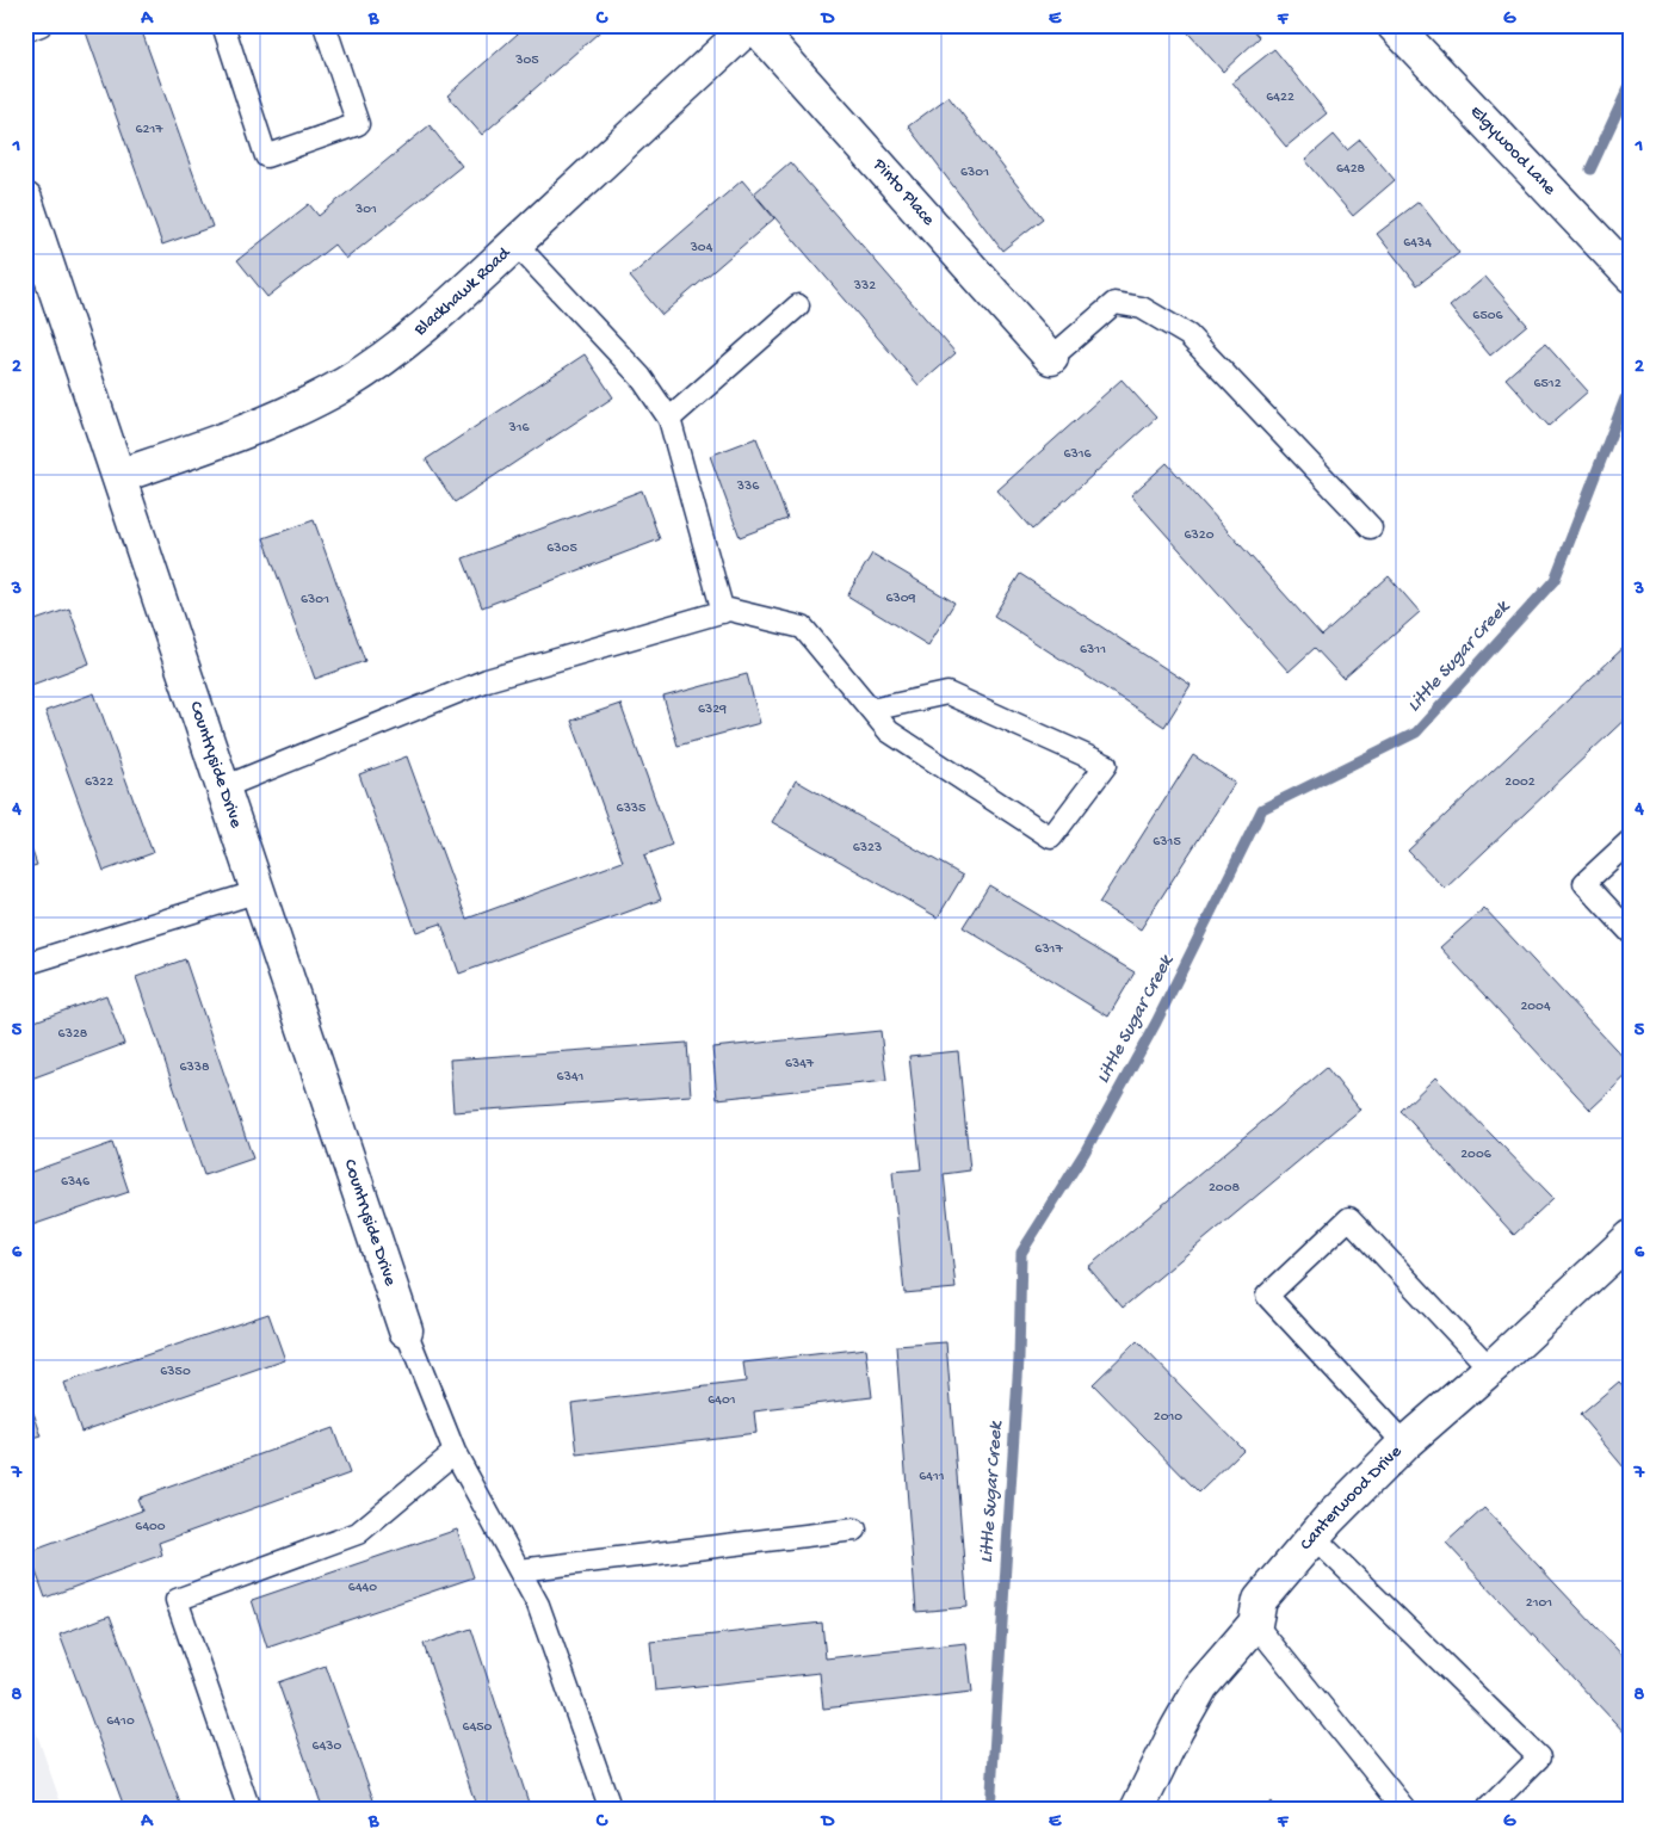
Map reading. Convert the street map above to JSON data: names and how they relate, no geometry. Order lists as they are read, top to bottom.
{
  "streets": {
    "street": [
      "Elgywood Lane",
      "Pinto Place",
      "Blackhawk Road",
      "Countryside Drive",
      "Canterwood Drive"
    ]
  },
  "crossings": [
    ["Pinto Place", "Blackhawk Road"],
    ["Blackhawk Road", "Countryside Drive"]
  ],
  "water": ["Little Sugar Creek"],
  "house_numbers": [
    "305",
    "6422",
    "6217",
    "6428",
    "6301",
    "301",
    "6434",
    "304",
    "332",
    "6506",
    "6512",
    "316",
    "6316",
    "336",
    "6320",
    "6305",
    "6309",
    "6301",
    "6311",
    "6329",
    "6322",
    "2002",
    "6335",
    "6315",
    "6323",
    "6317",
    "2004",
    "6328",
    "6347",
    "6338",
    "6341",
    "2006",
    "6346",
    "2008",
    "6350",
    "6401",
    "2010",
    "6411",
    "6400",
    "6440",
    "2101",
    "6410",
    "6450",
    "6430"
  ],
  "grid": {
    "columns": [
      "A",
      "B",
      "C",
      "D",
      "E",
      "F",
      "G"
    ],
    "rows": [
      "1",
      "2",
      "3",
      "4",
      "5",
      "6",
      "7",
      "8"
    ]
  }
}
